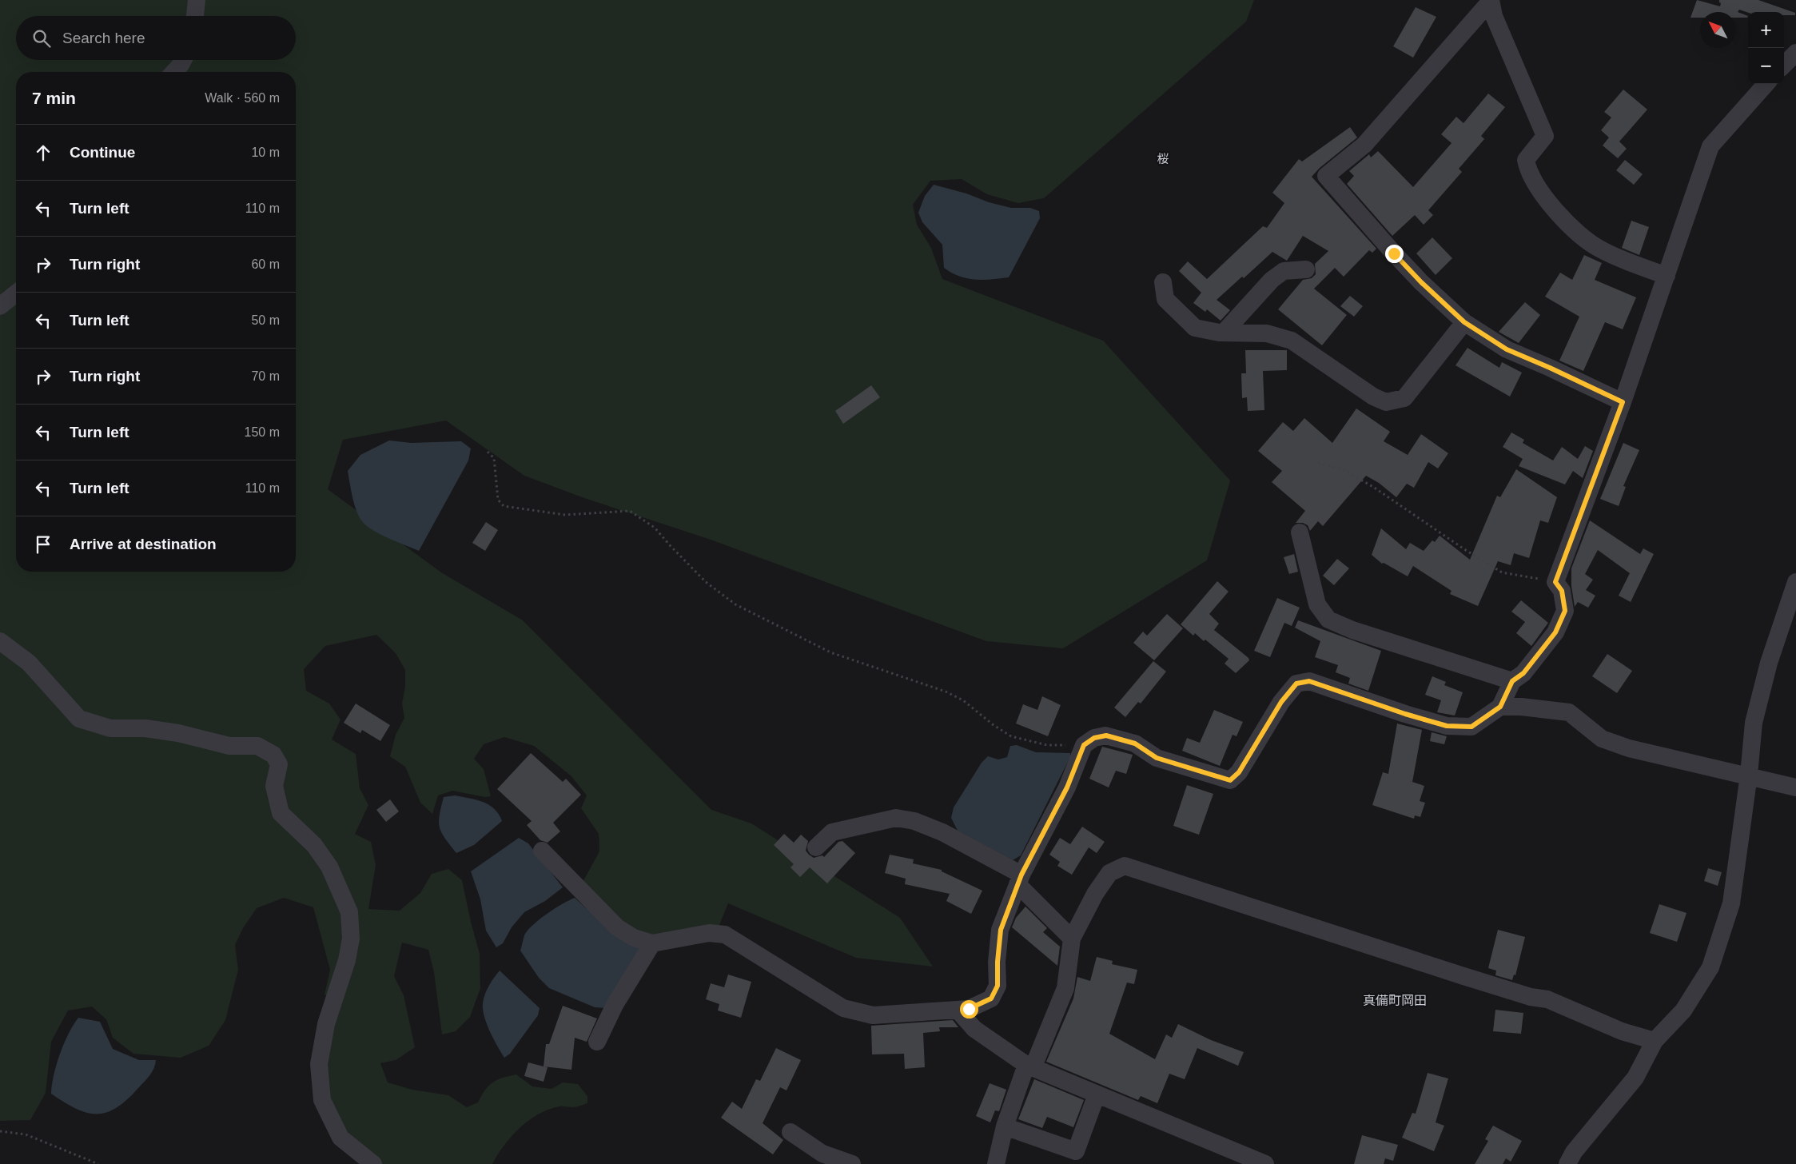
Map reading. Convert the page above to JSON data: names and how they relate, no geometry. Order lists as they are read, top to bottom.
{
  "districts": ["桜", "真備町岡田"],
  "north": "top left",
  "page": {
    "map_buttons": ["+", "−"],
    "search": "Search here",
    "heading": ["7 min", "Walk · 560 m"],
    "list": [
      ["Continue", "10 m"],
      ["Turn left", "110 m"],
      ["Turn right", "60 m"],
      ["Turn left", "50 m"],
      ["Turn right", "70 m"],
      ["Turn left", "150 m"],
      ["Turn left", "110 m"],
      "Arrive at destination"
    ]
  }
}
